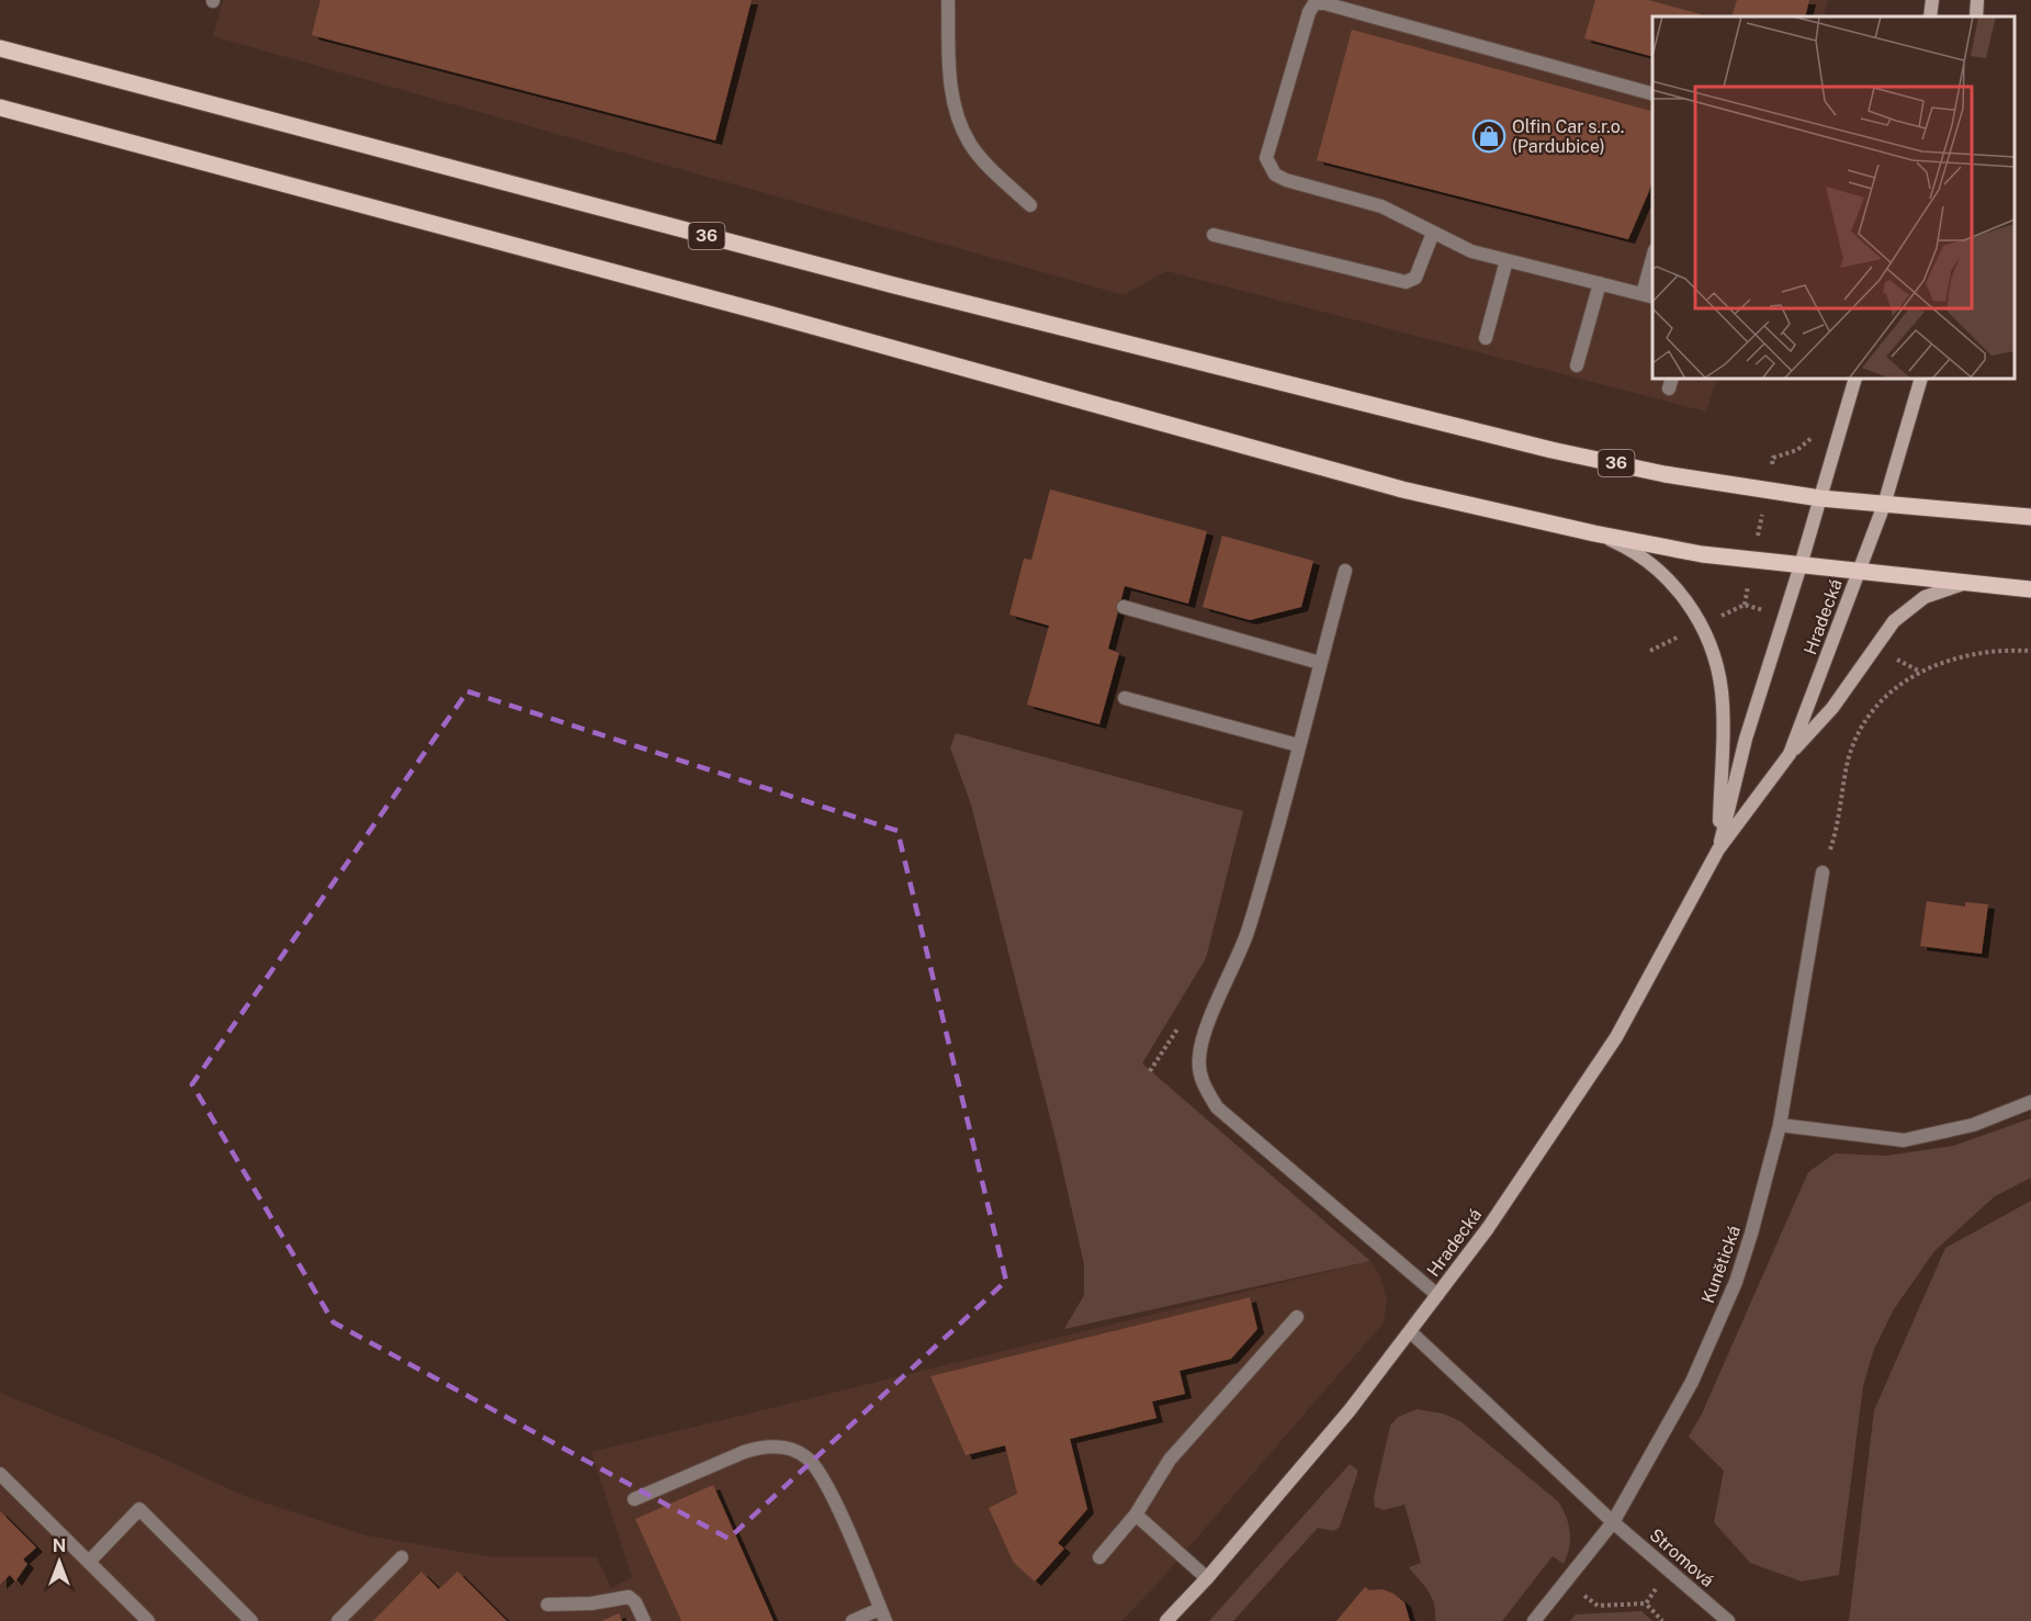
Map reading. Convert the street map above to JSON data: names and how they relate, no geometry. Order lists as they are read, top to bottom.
{
  "streets": {
    "main road": ["36", "Hradecká"],
    "street": ["Kunětická", "Stromová"]
  },
  "crossings": [
    ["36", "Hradecká"],
    ["Hradecká", "Stromová"],
    ["Kunětická", "Stromová"]
  ],
  "places": {
    "shop": ["Olfin Car s.r.o. (Pardubice)"]
  },
  "north": "top"
}
